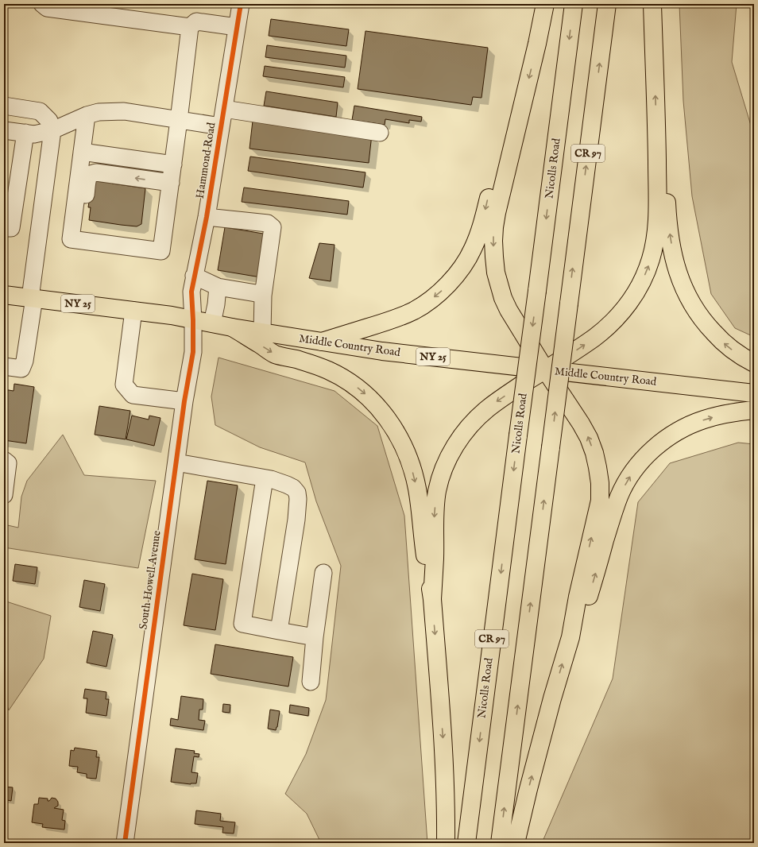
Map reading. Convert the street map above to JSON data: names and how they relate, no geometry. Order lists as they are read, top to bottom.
{
  "streets": {
    "main road": [
      "CR 97",
      "Nicolls Road",
      "NY 25",
      "Middle Country Road"
    ],
    "street": ["Hammond Road", "South Howell Avenue"]
  },
  "crossings": [
    ["Hammond Road", "Middle Country Road"],
    ["Hammond Road", "South Howell Avenue"],
    ["Middle Country Road", "South Howell Avenue"]
  ]
}
